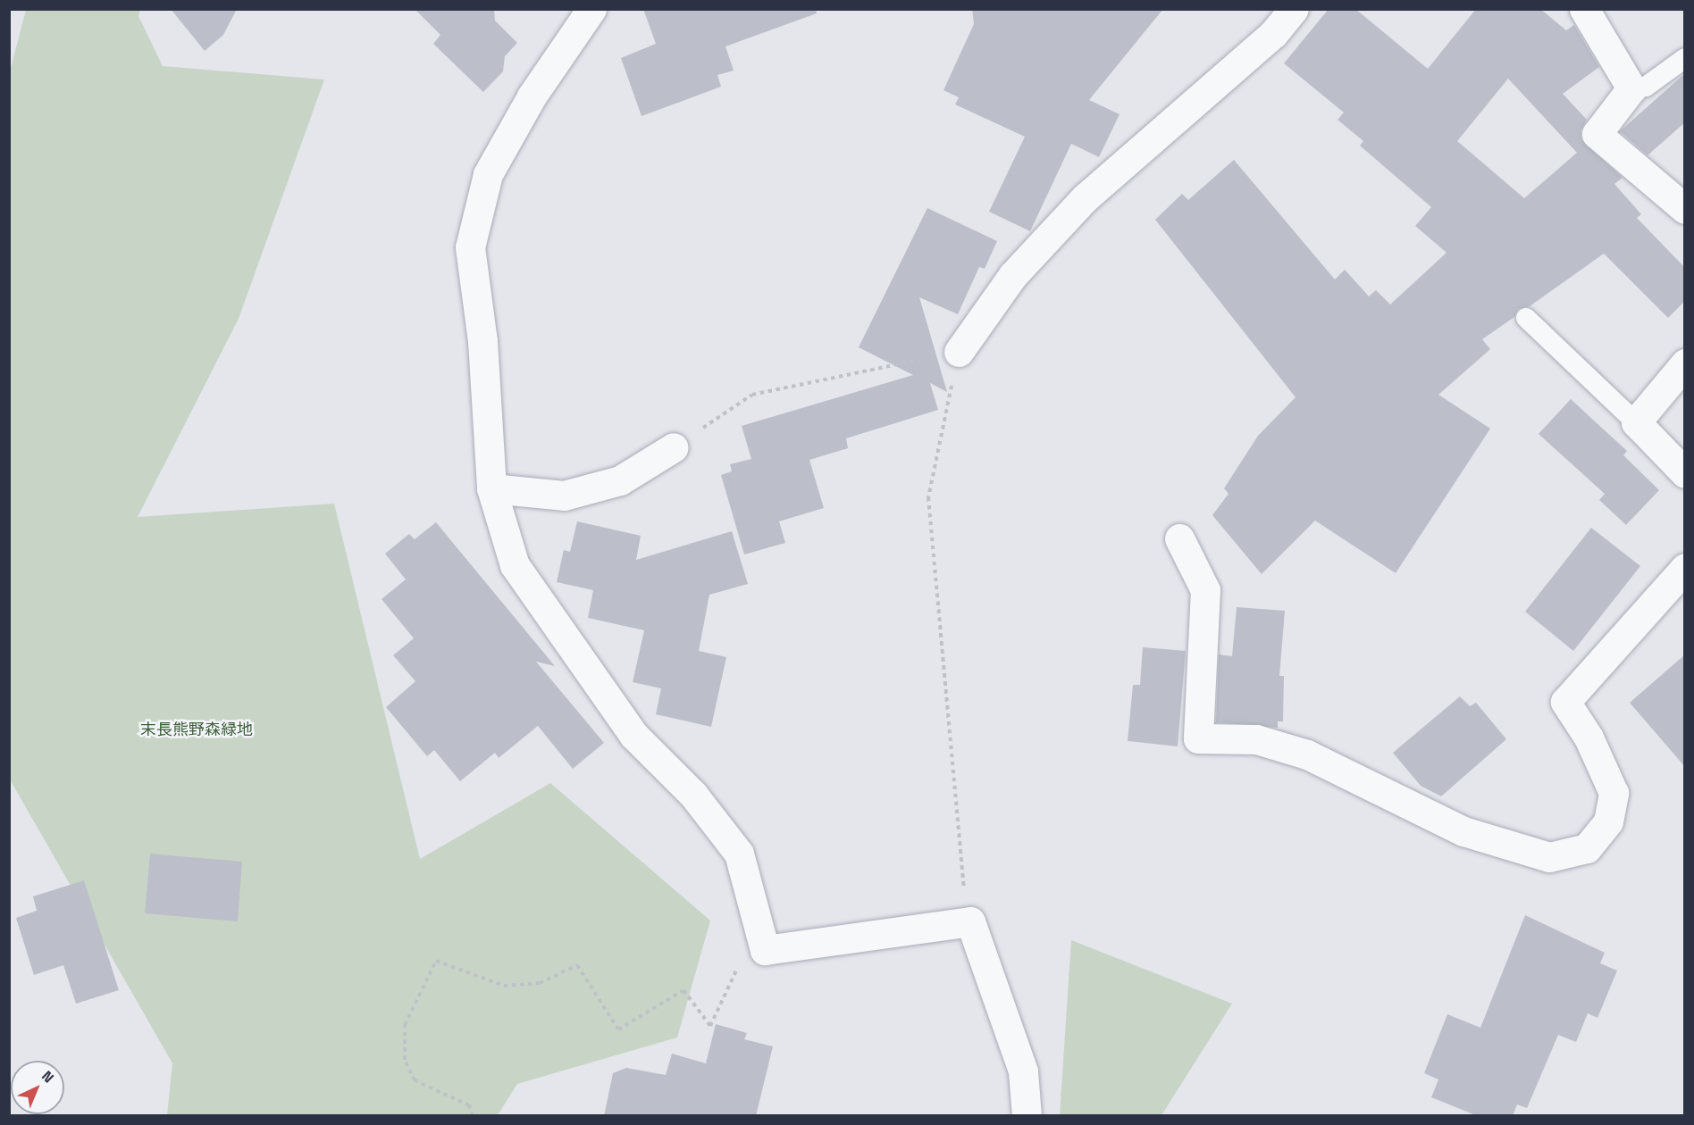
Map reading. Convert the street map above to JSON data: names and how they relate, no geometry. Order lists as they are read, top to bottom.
{
  "parks": ["末長熊野森緑地"],
  "north": "top right"
}
